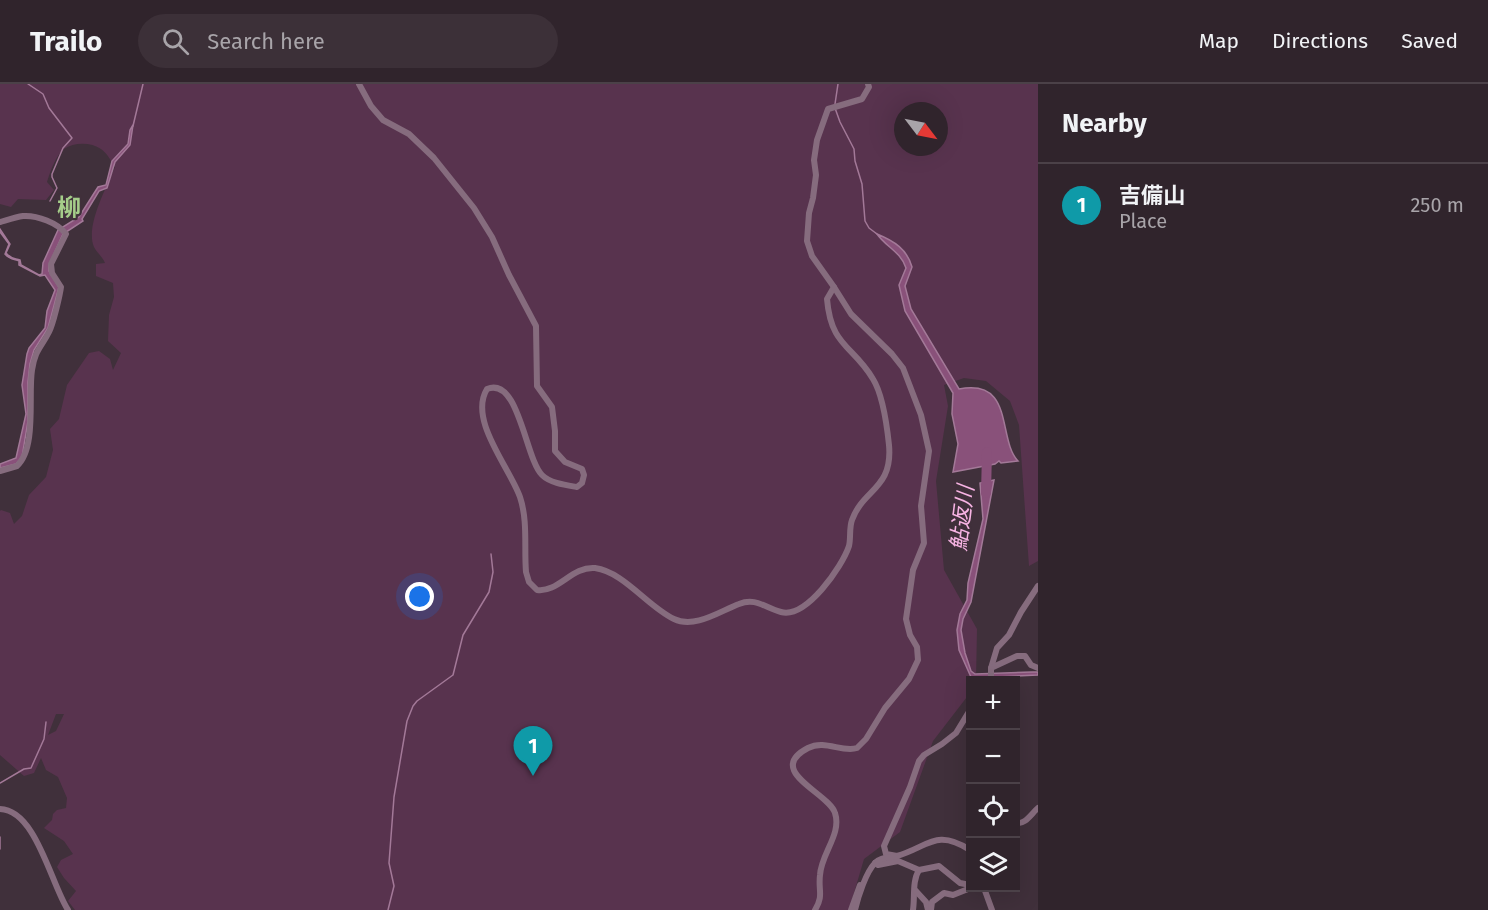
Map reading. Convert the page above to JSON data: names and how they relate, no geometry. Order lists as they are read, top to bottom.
{
  "districts": ["柳"],
  "water": ["鮎返川"],
  "north": "bottom right",
  "page": {
    "header": "Trailo",
    "search": "Search here",
    "nav": ["Map", "Directions", "Saved"],
    "heading": "Nearby",
    "list": [
      {
        "mark": "1",
        "name": "吉備山",
        "note": "Place",
        "value": "250 m"
      }
    ],
    "map_buttons": ["+", "−"],
    "pins": "1"
  }
}
